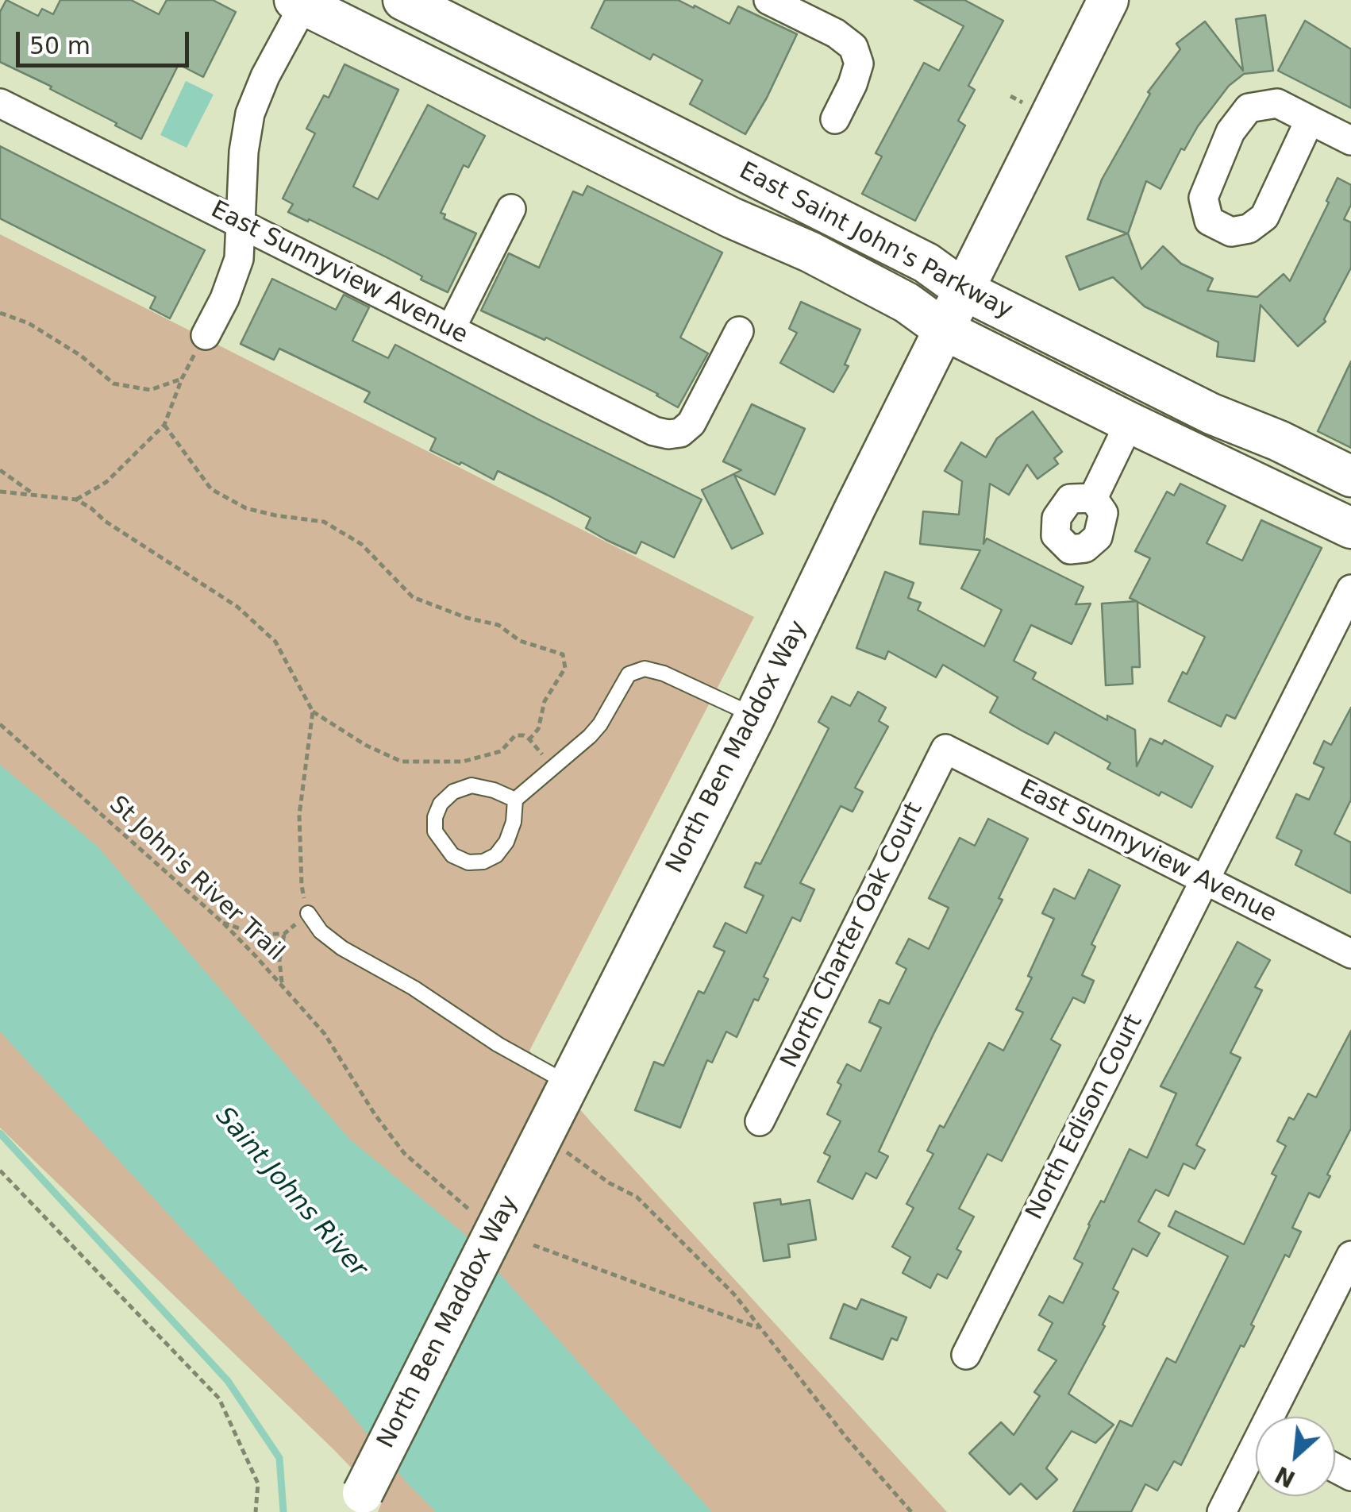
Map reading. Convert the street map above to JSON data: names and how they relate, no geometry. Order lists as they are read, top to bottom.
{
  "streets": {
    "main road": ["East Saint John's Parkway", "North Ben Maddox Way"],
    "street": ["East Sunnyview Avenue", "North Charter Oak Court", "North Edison Court"],
    "path": ["St John's River Trail"]
  },
  "crossings": [
    ["East Saint John's Parkway", "North Ben Maddox Way"],
    ["East Sunnyview Avenue", "North Charter Oak Court"],
    ["East Sunnyview Avenue", "North Edison Court"],
    ["North Ben Maddox Way", "St John's River Trail"]
  ],
  "water": ["Saint Johns River"],
  "scale_bar": "50 m",
  "north": "bottom left"
}
